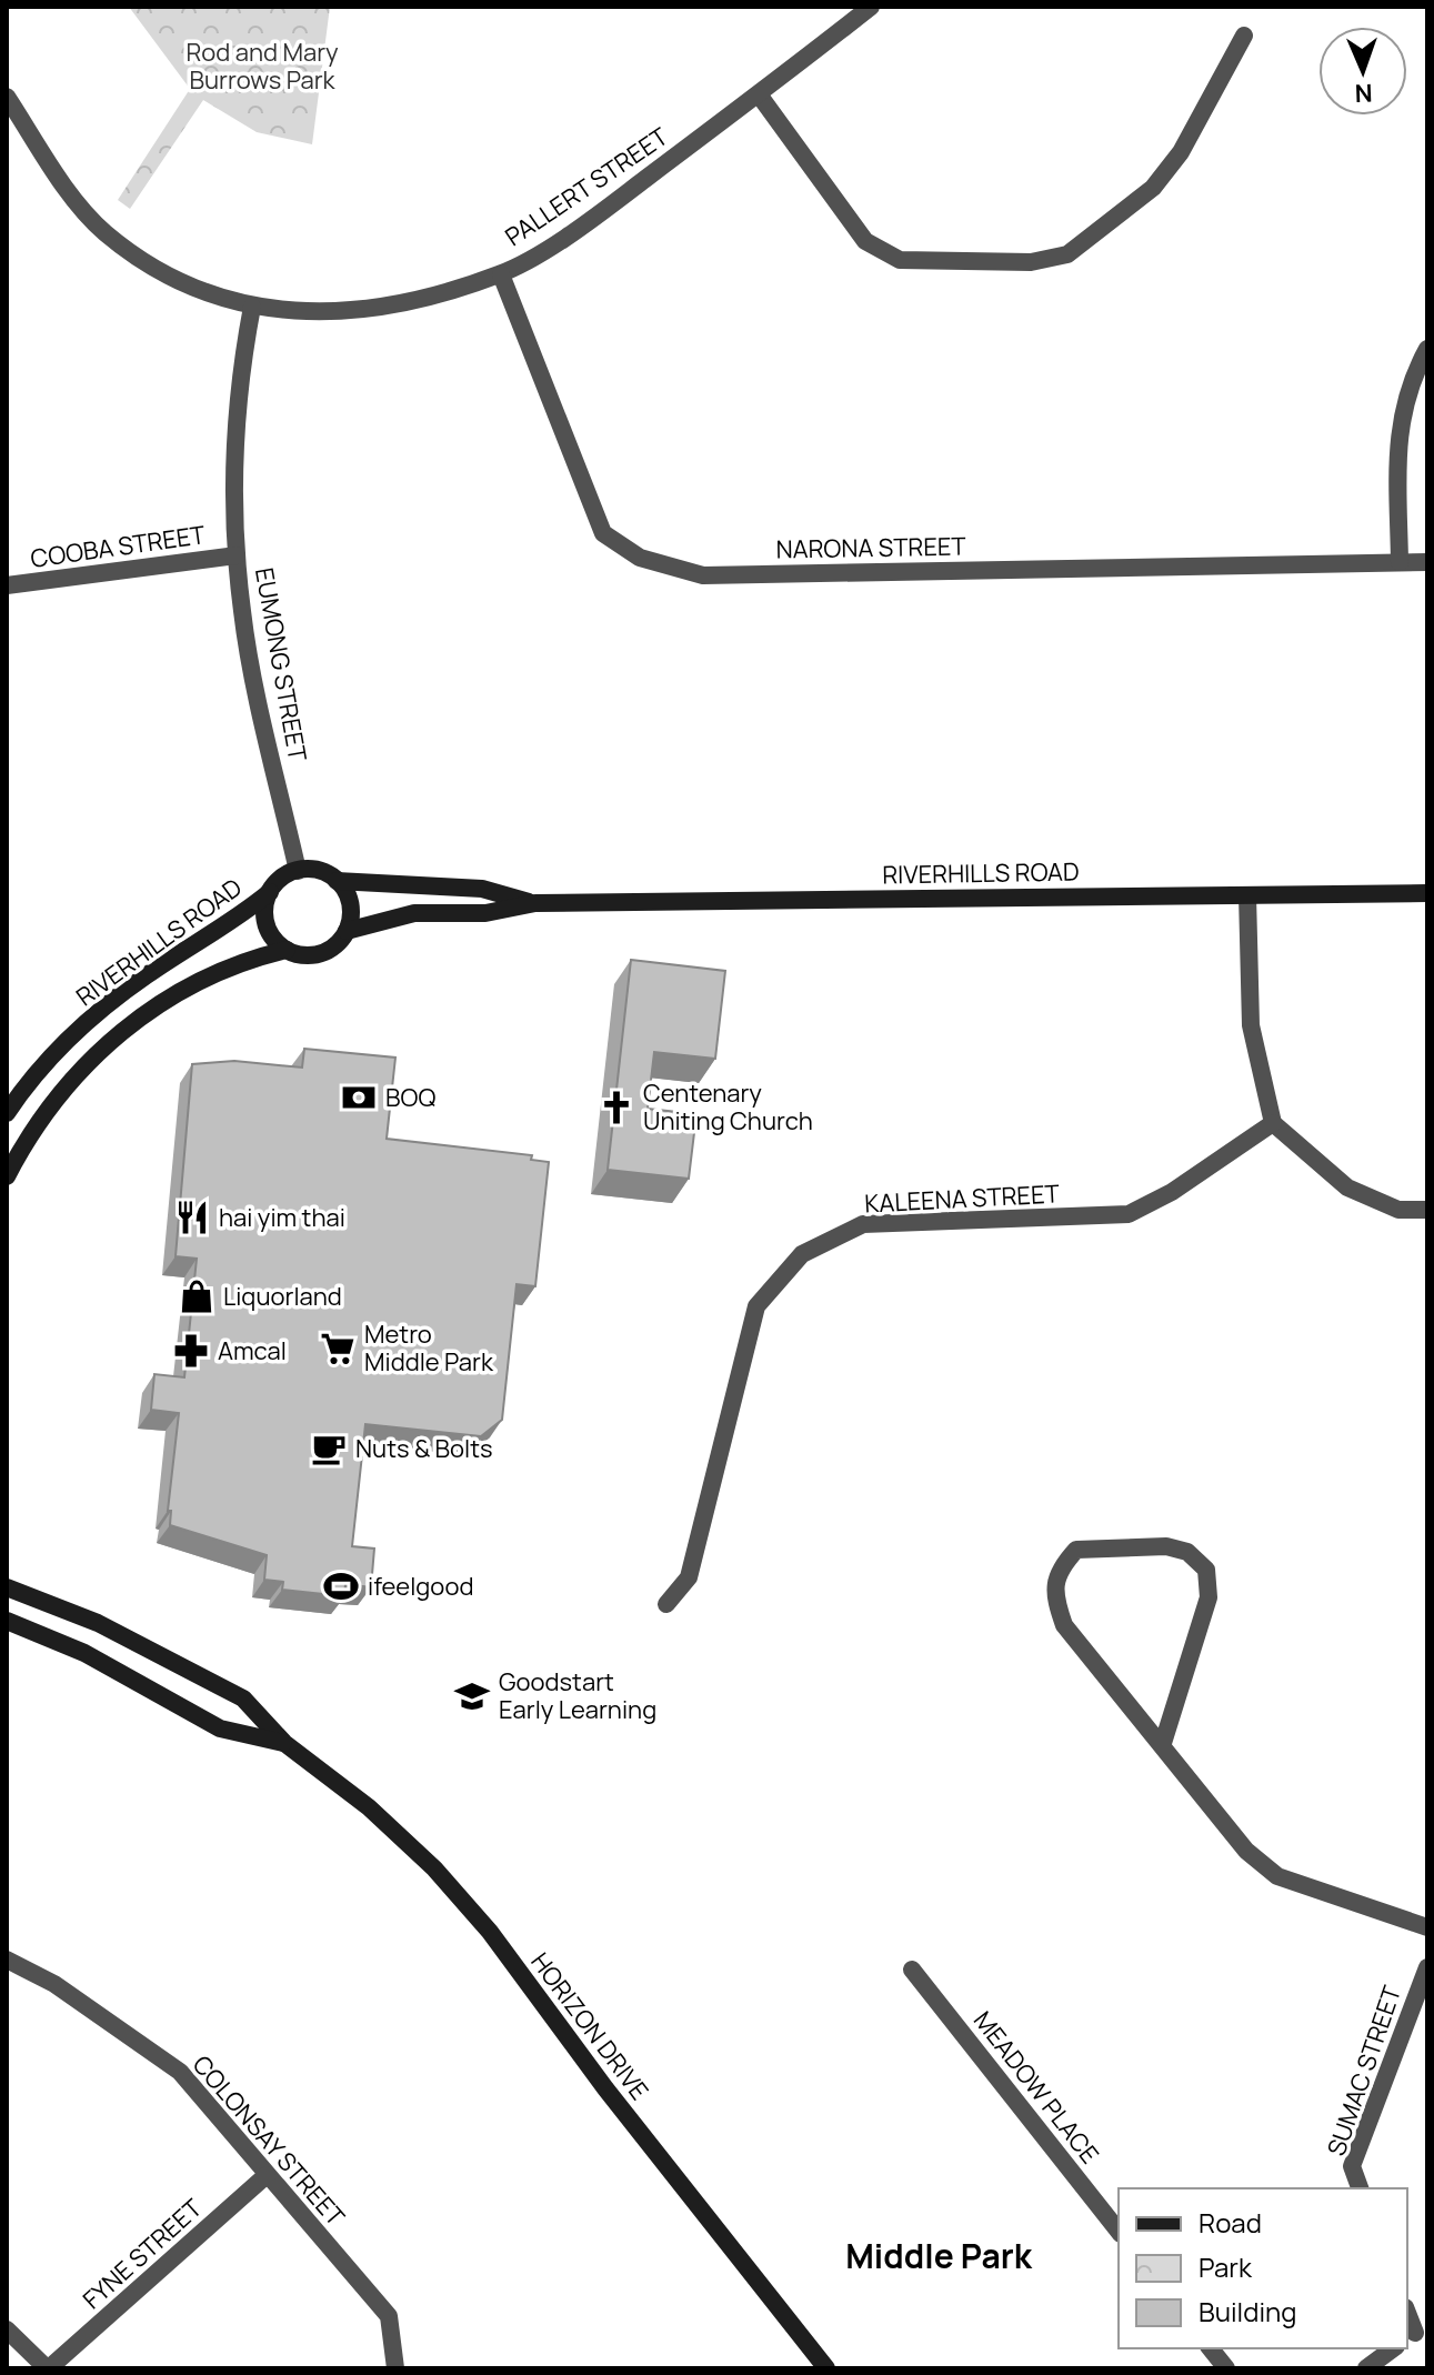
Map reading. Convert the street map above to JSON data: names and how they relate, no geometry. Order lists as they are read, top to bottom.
{
  "streets": {
    "street": [
      "PALLERT STREET",
      "COOBA STREET",
      "NARONA STREET",
      "EUMONG STREET",
      "RIVERHILLS ROAD",
      "KALEENA STREET",
      "HORIZON DRIVE",
      "SUMAC STREET",
      "MEADOW PLACE",
      "COLONSAY STREET",
      "FYNE STREET"
    ]
  },
  "crossings": [
    ["PALLERT STREET", "NARONA STREET"],
    ["PALLERT STREET", "EUMONG STREET"],
    ["COOBA STREET", "EUMONG STREET"],
    ["EUMONG STREET", "RIVERHILLS ROAD"],
    ["COLONSAY STREET", "FYNE STREET"]
  ],
  "districts": ["Middle Park"],
  "parks": ["Rod and Mary Burrows Park"],
  "places": {
    "bank": ["BOQ"],
    "church": ["Centenary Uniting Church"],
    "restaurant": ["hai yim thai"],
    "shop": ["Liquorland"],
    "supermarket": ["Metro Middle Park"],
    "pharmacy": ["Amcal"],
    "cafe": ["Nuts & Bolts"],
    "sports": ["ifeelgood"],
    "school or university": ["Goodstart Early Learning"]
  },
  "legend": ["Road", "Park", "Building"],
  "north": "bottom"
}
